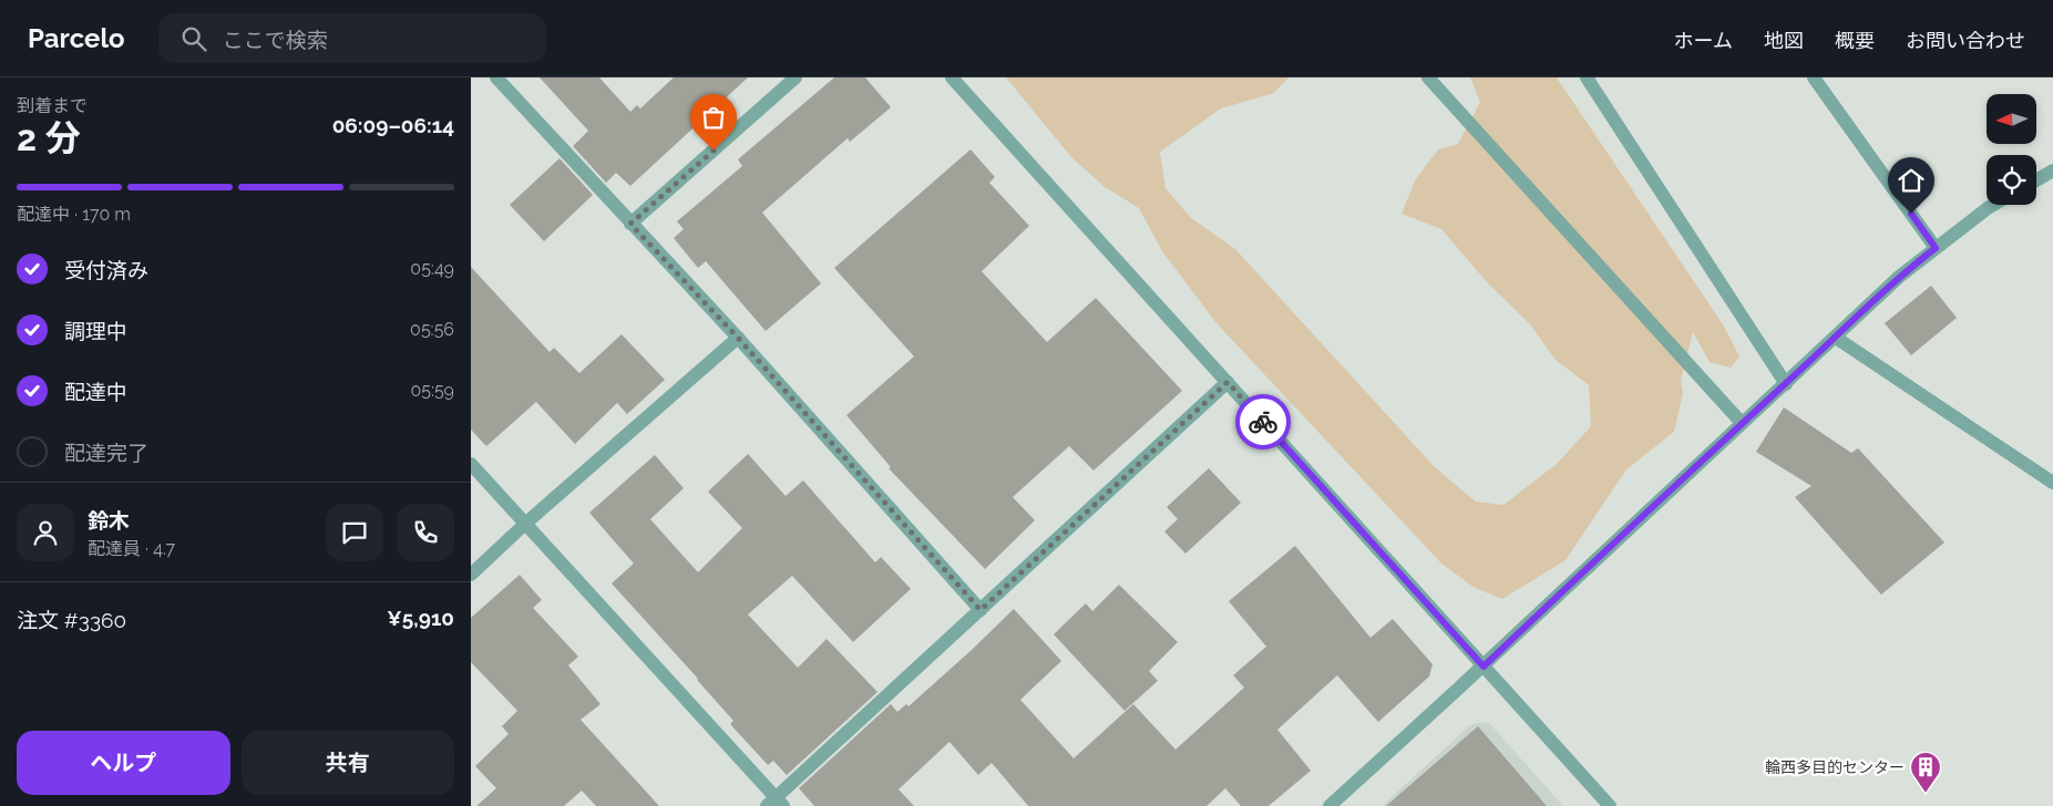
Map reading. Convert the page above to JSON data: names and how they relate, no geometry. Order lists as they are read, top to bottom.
{
  "places": {
    "building": ["輪西多目的センター"]
  },
  "north": "left",
  "page": {
    "header": "Parcelo",
    "search": "ここで検索",
    "nav": [
      "ホーム",
      "地図",
      "概要",
      "お問い合わせ"
    ],
    "heading": ["2 分", "到着まで", "06:09–06:14"],
    "panel": [
      "鈴木",
      "配達員 · 4.7",
      "注文 #3360",
      "¥5,910"
    ],
    "bar": "配達中 · 170 m",
    "list": [
      ["受付済み", "05:49"],
      ["調理中", "05:56"],
      ["配達中", "05:59"],
      "配達完了"
    ],
    "buttons": ["ヘルプ", "共有"]
  }
}
